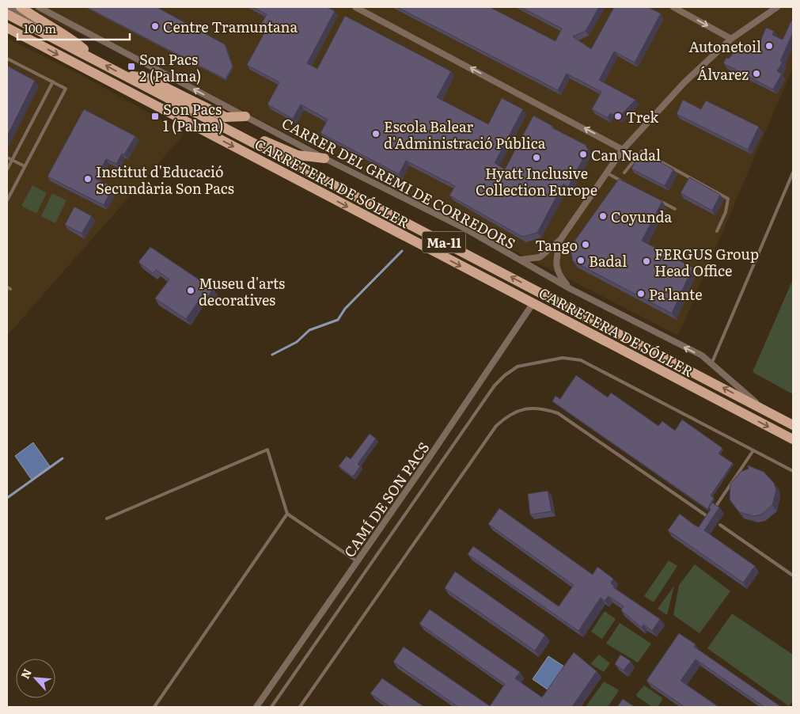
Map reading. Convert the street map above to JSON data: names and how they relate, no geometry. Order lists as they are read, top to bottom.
{
  "streets": {
    "main road": ["CARRETERA DE SÓLLER", "Ma-11"],
    "street": ["CARRER DEL GREMI DE CORREDORS", "CAMÍ DE SON PACS"]
  },
  "crossings": [
    ["CARRETERA DE SÓLLER", "CARRER DEL GREMI DE CORREDORS"],
    ["CARRETERA DE SÓLLER", "CAMÍ DE SON PACS"]
  ],
  "one_way": ["CARRER DEL GREMI DE CORREDORS"],
  "places": {
    "other": [
      "Centre Tramuntana",
      "Autonetoil",
      "Álvarez",
      "Trek",
      "Escola Balear d'Administració Pública",
      "Can Nadal",
      "Hyatt Inclusive Collection Europe",
      "Institut d'Educació Secundària Son Pacs",
      "Coyunda",
      "Tango",
      "Badal",
      "FERGUS Group Head Office",
      "Museu d'arts decoratives",
      "Pa'lante"
    ],
    "transit": ["Son Pacs 2 (Palma)", "Son Pacs 1 (Palma)"]
  },
  "scale_bar": "100 m",
  "north": "top left"
}
